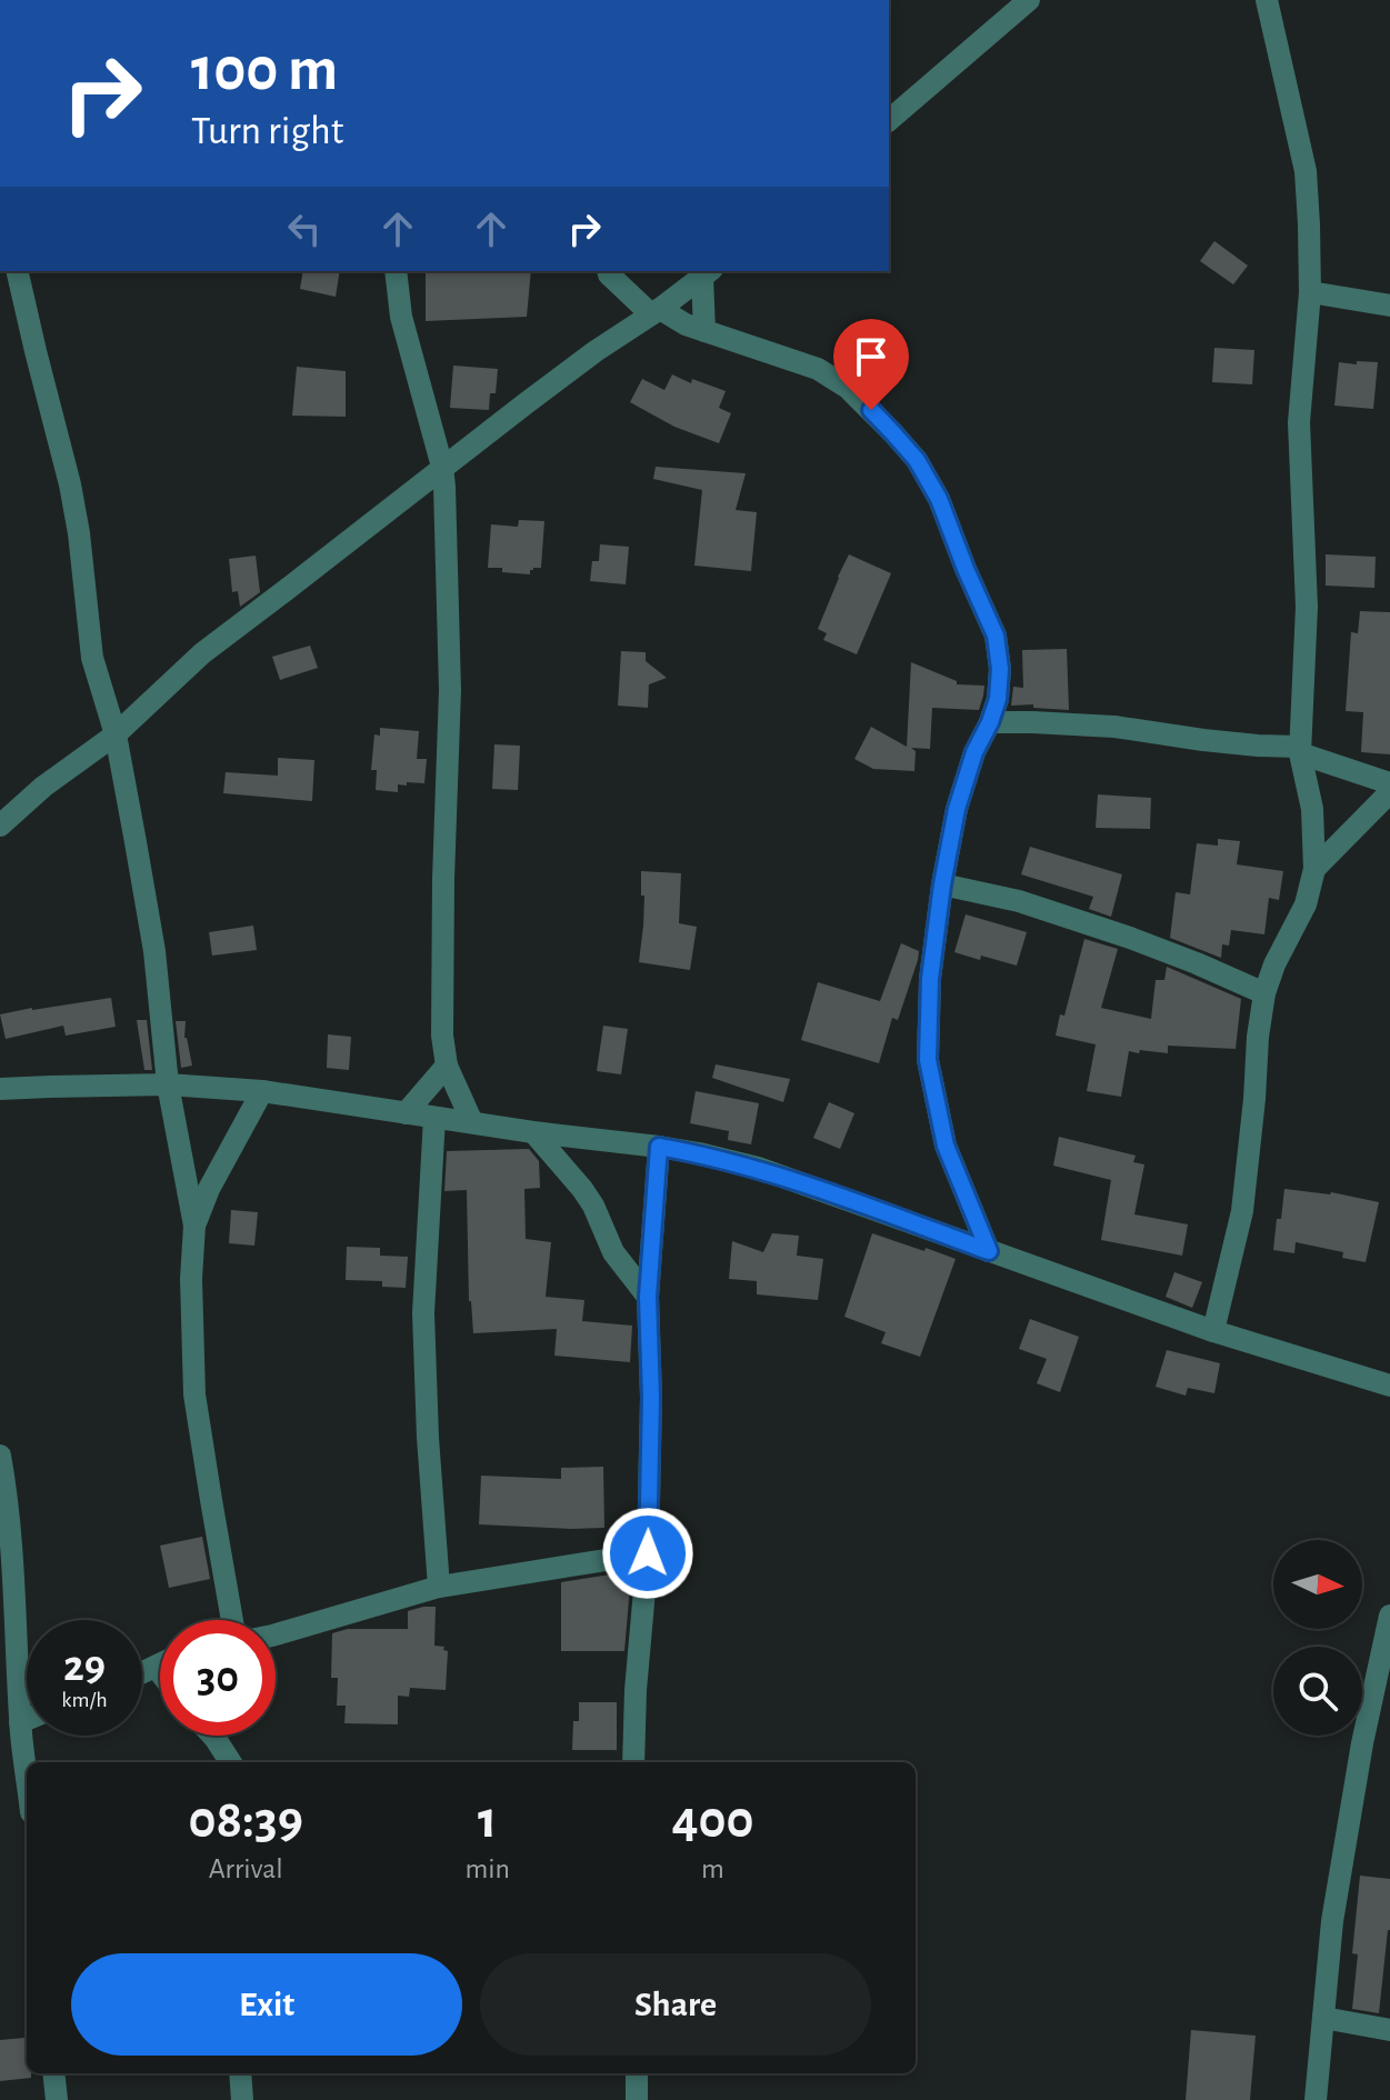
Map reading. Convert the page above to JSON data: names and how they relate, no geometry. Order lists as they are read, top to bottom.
{
  "north": "right",
  "page": {
    "turn": ["100 m", "Turn right"],
    "speed": "29 km/h",
    "limit": "30",
    "eta": [
      "08:39",
      "Arrival",
      "1",
      "min",
      "400",
      "m"
    ],
    "buttons": ["Exit", "Share"]
  }
}
